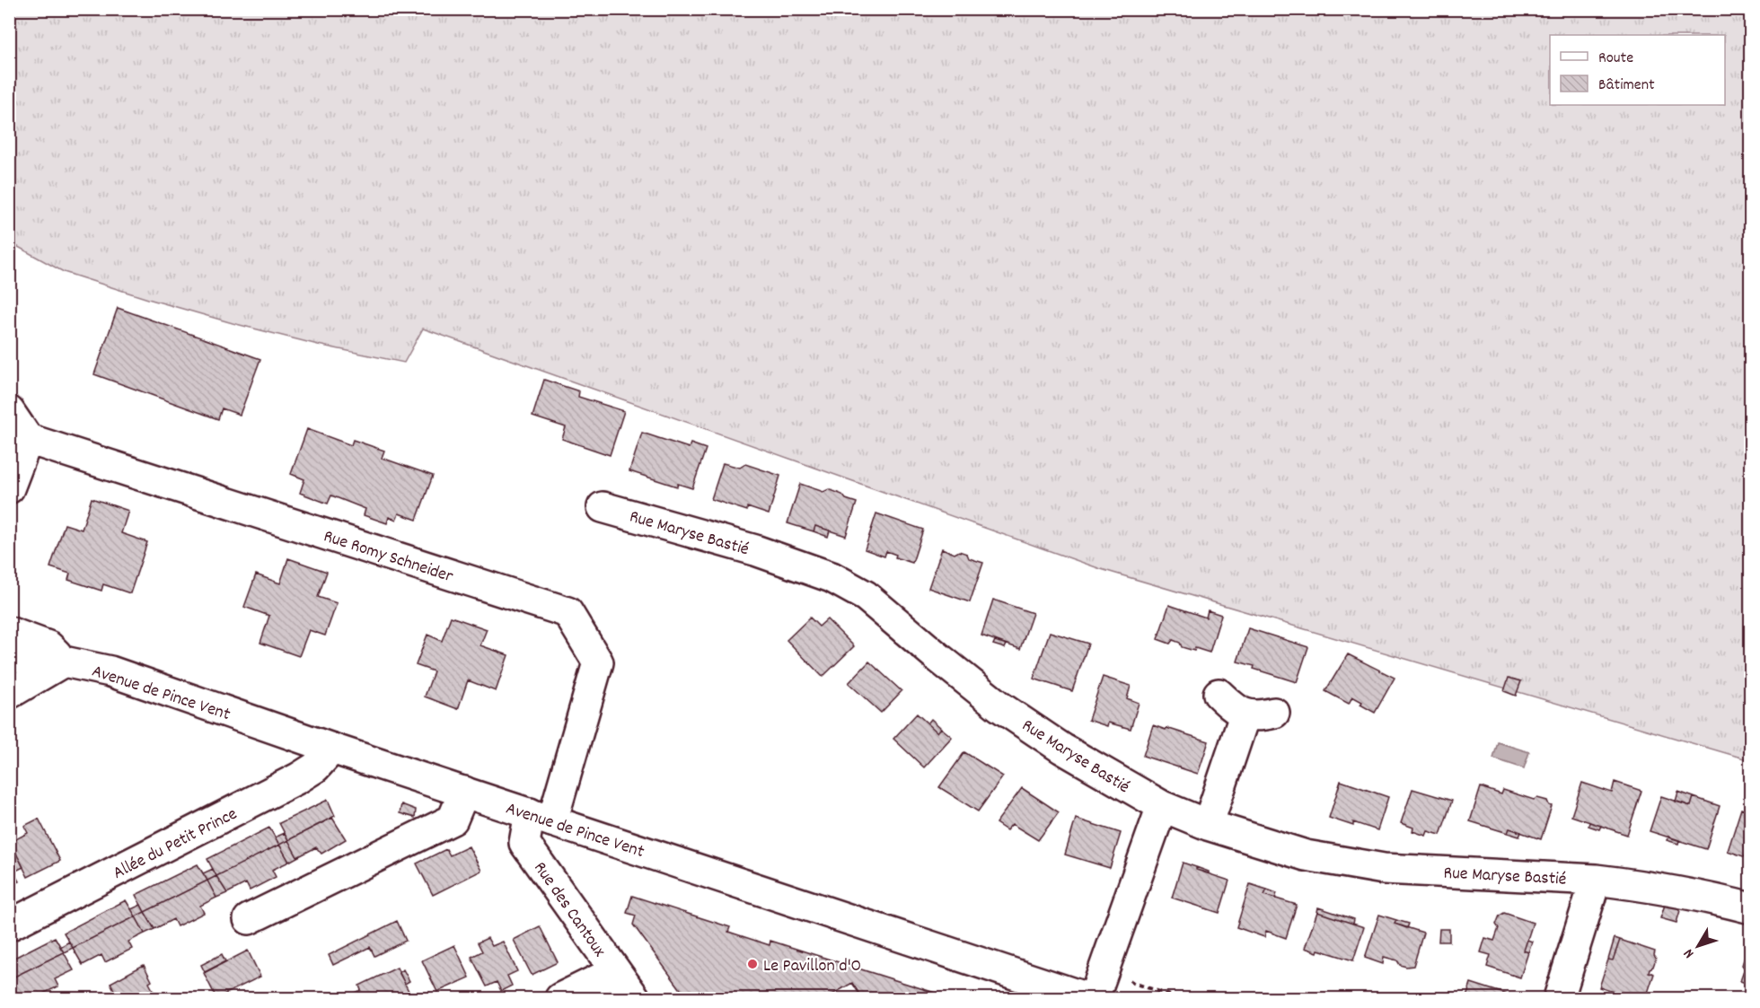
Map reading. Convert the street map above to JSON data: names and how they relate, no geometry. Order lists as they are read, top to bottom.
{
  "streets": {
    "street": [
      "Rue Maryse Bastié",
      "Rue Romy Schneider",
      "Avenue de Pince Vent",
      "Allée du Petit Prince",
      "Rue des Cantoux"
    ]
  },
  "crossings": [
    ["Rue Romy Schneider", "Avenue de Pince Vent"],
    ["Rue Romy Schneider", "Rue des Cantoux"],
    ["Avenue de Pince Vent", "Allée du Petit Prince"],
    ["Avenue de Pince Vent", "Rue des Cantoux"]
  ],
  "places": ["Le Pavillon d'O"],
  "legend": ["Route", "Bâtiment"],
  "north": "bottom left"
}
